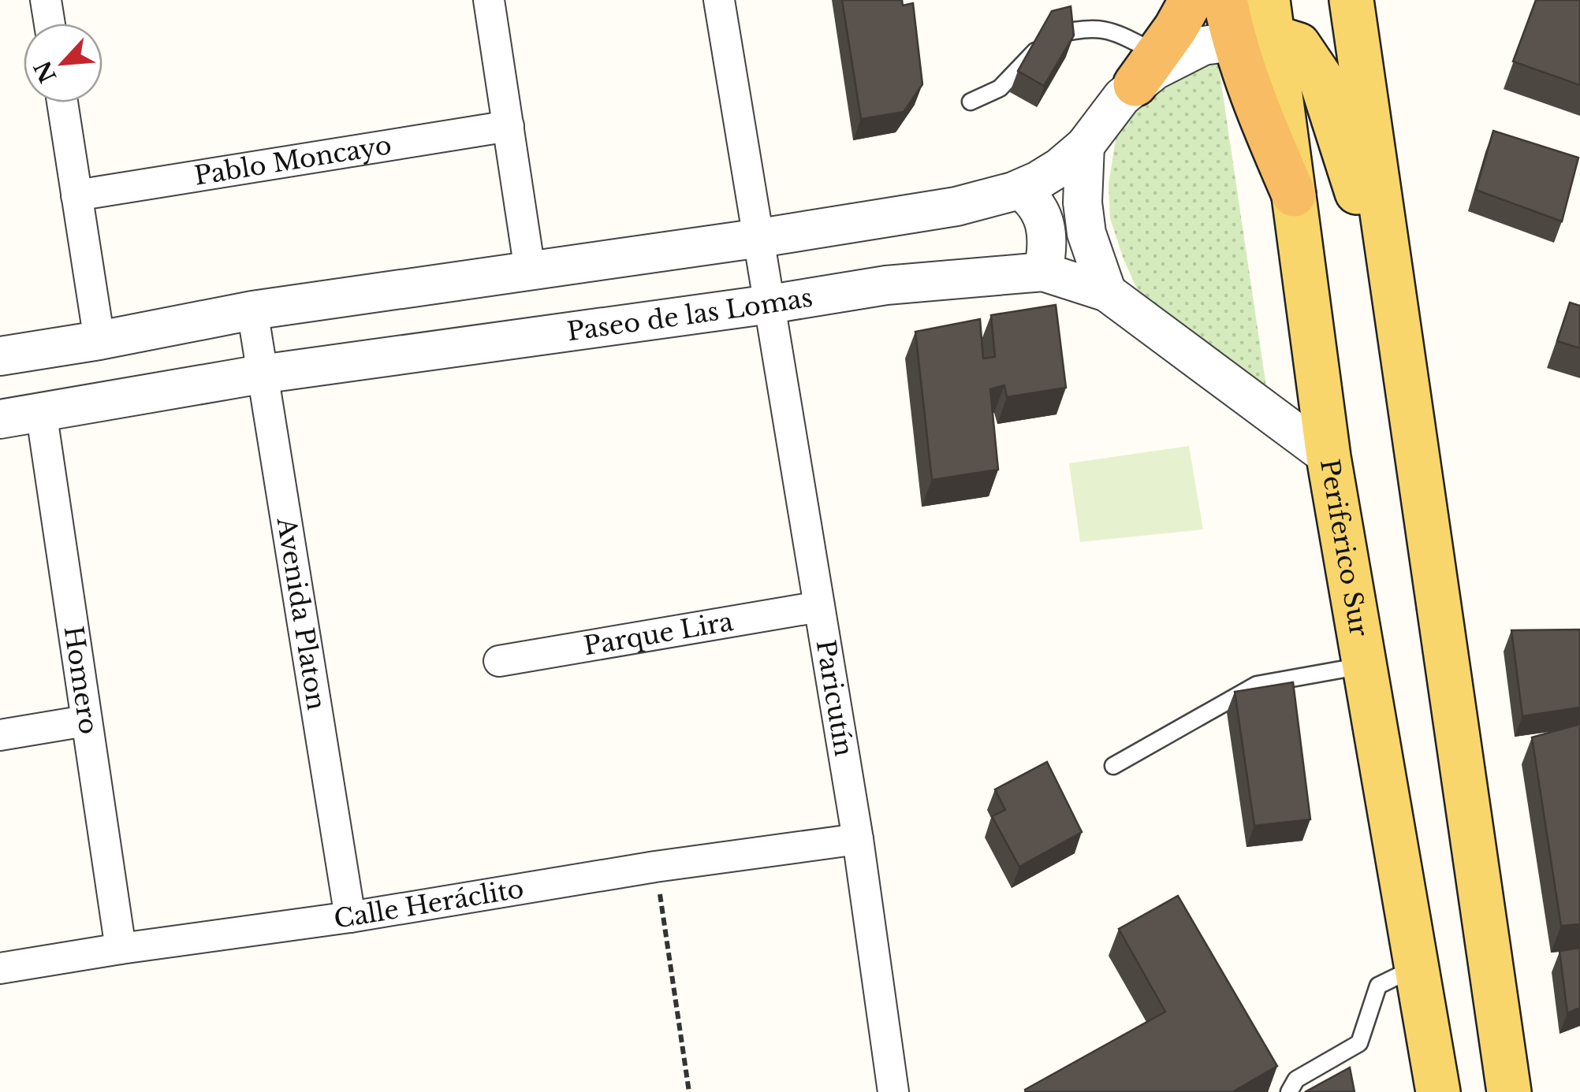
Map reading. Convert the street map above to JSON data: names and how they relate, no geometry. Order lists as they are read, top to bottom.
{
  "streets": {
    "main road": ["Periferico Sur"],
    "street": [
      "Pablo Moncayo",
      "Paseo de las Lomas",
      "Avenida Platon",
      "Parque Lira",
      "Homero",
      "Paricutín",
      "Calle Heráclito"
    ]
  },
  "crossings": [
    ["Paseo de las Lomas", "Periferico Sur"],
    ["Paseo de las Lomas", "Avenida Platon"],
    ["Paseo de las Lomas", "Homero"],
    ["Paseo de las Lomas", "Paricutín"],
    ["Avenida Platon", "Calle Heráclito"],
    ["Parque Lira", "Paricutín"],
    ["Homero", "Calle Heráclito"],
    ["Paricutín", "Calle Heráclito"]
  ],
  "north": "bottom left"
}
